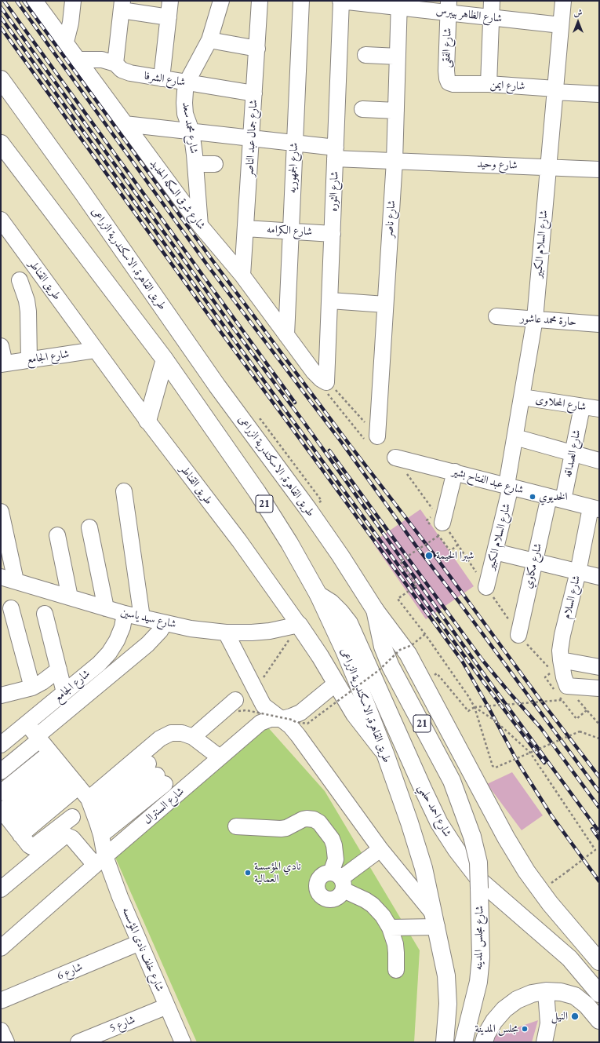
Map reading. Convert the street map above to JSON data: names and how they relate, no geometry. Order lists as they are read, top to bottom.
{
  "streets": {
    "main road": [
      "طريق القاهرة, الاسكندرية الزراعى",
      "طريق القناطر",
      "21",
      "شارع احمد حلمي",
      "شارع مجلس المدينه"
    ],
    "street": [
      "شارع الظاهر بيبرس",
      "شارع الفقى",
      "شارع الشرفا",
      "شارع ايمن",
      "شارع محمد سعد",
      "شارع جمال عبد الناصر",
      "شارع وحيد",
      "شارع الجمهوريه",
      "شارع الثوره",
      "شارع شرق السكه الحديد",
      "شارع ناصر",
      "شارع الكرامه",
      "شارع السلام الكبير",
      "حارة محمد عاشور",
      "شارع الجامع",
      "شارع المحلاوى",
      "شارع الصداقه",
      "شارع عبد الفتاح بشير",
      "شارع مكاوي",
      "شارع السلام",
      "شارع سيد ياسين",
      "شارع السنترال",
      "شارع خلف نادى المؤسسه",
      "شارع 6",
      "شارع 5"
    ]
  },
  "crossings": [
    ["شارع الظاهر بيبرس", "شارع الفقى"],
    ["شارع الظاهر بيبرس", "شارع الثوره"],
    ["شارع الظاهر بيبرس", "شارع ناصر"],
    ["شارع الظاهر بيبرس", "شارع السلام الكبير"],
    ["شارع الفقى", "شارع ايمن"],
    ["شارع الشرفا", "شارع محمد سعد"],
    ["شارع الشرفا", "شارع جمال عبد الناصر"],
    ["شارع الشرفا", "شارع شرق السكه الحديد"],
    ["شارع ايمن", "شارع السلام الكبير"],
    ["شارع محمد سعد", "شارع وحيد"],
    ["شارع محمد سعد", "شارع شرق السكه الحديد"],
    ["شارع جمال عبد الناصر", "شارع وحيد"],
    ["شارع جمال عبد الناصر", "شارع شرق السكه الحديد"],
    ["شارع جمال عبد الناصر", "شارع الكرامه"],
    ["شارع وحيد", "شارع الجمهوريه"],
    ["شارع وحيد", "شارع الثوره"],
    ["شارع وحيد", "شارع شرق السكه الحديد"],
    ["شارع وحيد", "شارع ناصر"],
    ["شارع وحيد", "شارع السلام الكبير"],
    ["شارع الجمهوريه", "شارع شرق السكه الحديد"],
    ["شارع الجمهوريه", "شارع الكرامه"],
    ["شارع الثوره", "شارع شرق السكه الحديد"],
    ["شارع الثوره", "شارع الكرامه"],
    ["شارع السلام الكبير", "حارة محمد عاشور"],
    ["شارع السلام الكبير", "شارع المحلاوى"],
    ["شارع السلام الكبير", "شارع عبد الفتاح بشير"],
    ["طريق القاهرة, الاسكندرية الزراعى", "طريق القناطر"],
    ["طريق القاهرة, الاسكندرية الزراعى", "شارع احمد حلمي"],
    ["طريق القاهرة, الاسكندرية الزراعى", "شارع مجلس المدينه"],
    ["طريق القناطر", "شارع الجامع"],
    ["طريق القناطر", "شارع سيد ياسين"],
    ["طريق القناطر", "شارع السنترال"],
    ["شارع الجامع", "شارع سيد ياسين"],
    ["شارع المحلاوى", "شارع الصداقه"],
    ["شارع الصداقه", "شارع عبد الفتاح بشير"],
    ["شارع الصداقه", "شارع مكاوي"],
    ["شارع عبد الفتاح بشير", "شارع مكاوي"],
    ["شارع عبد الفتاح بشير", "شارع السلام"],
    ["شارع السنترال", "شارع خلف نادى المؤسسه"],
    ["شارع خلف نادى المؤسسه", "شارع 6"],
    ["شارع خلف نادى المؤسسه", "شارع 5"]
  ],
  "places": [
    "الخديوي",
    "شبرا الخيمة",
    "نادي المؤسسة العمالية",
    "النيل",
    "مجلس المدينة"
  ],
  "north": "top"
}
